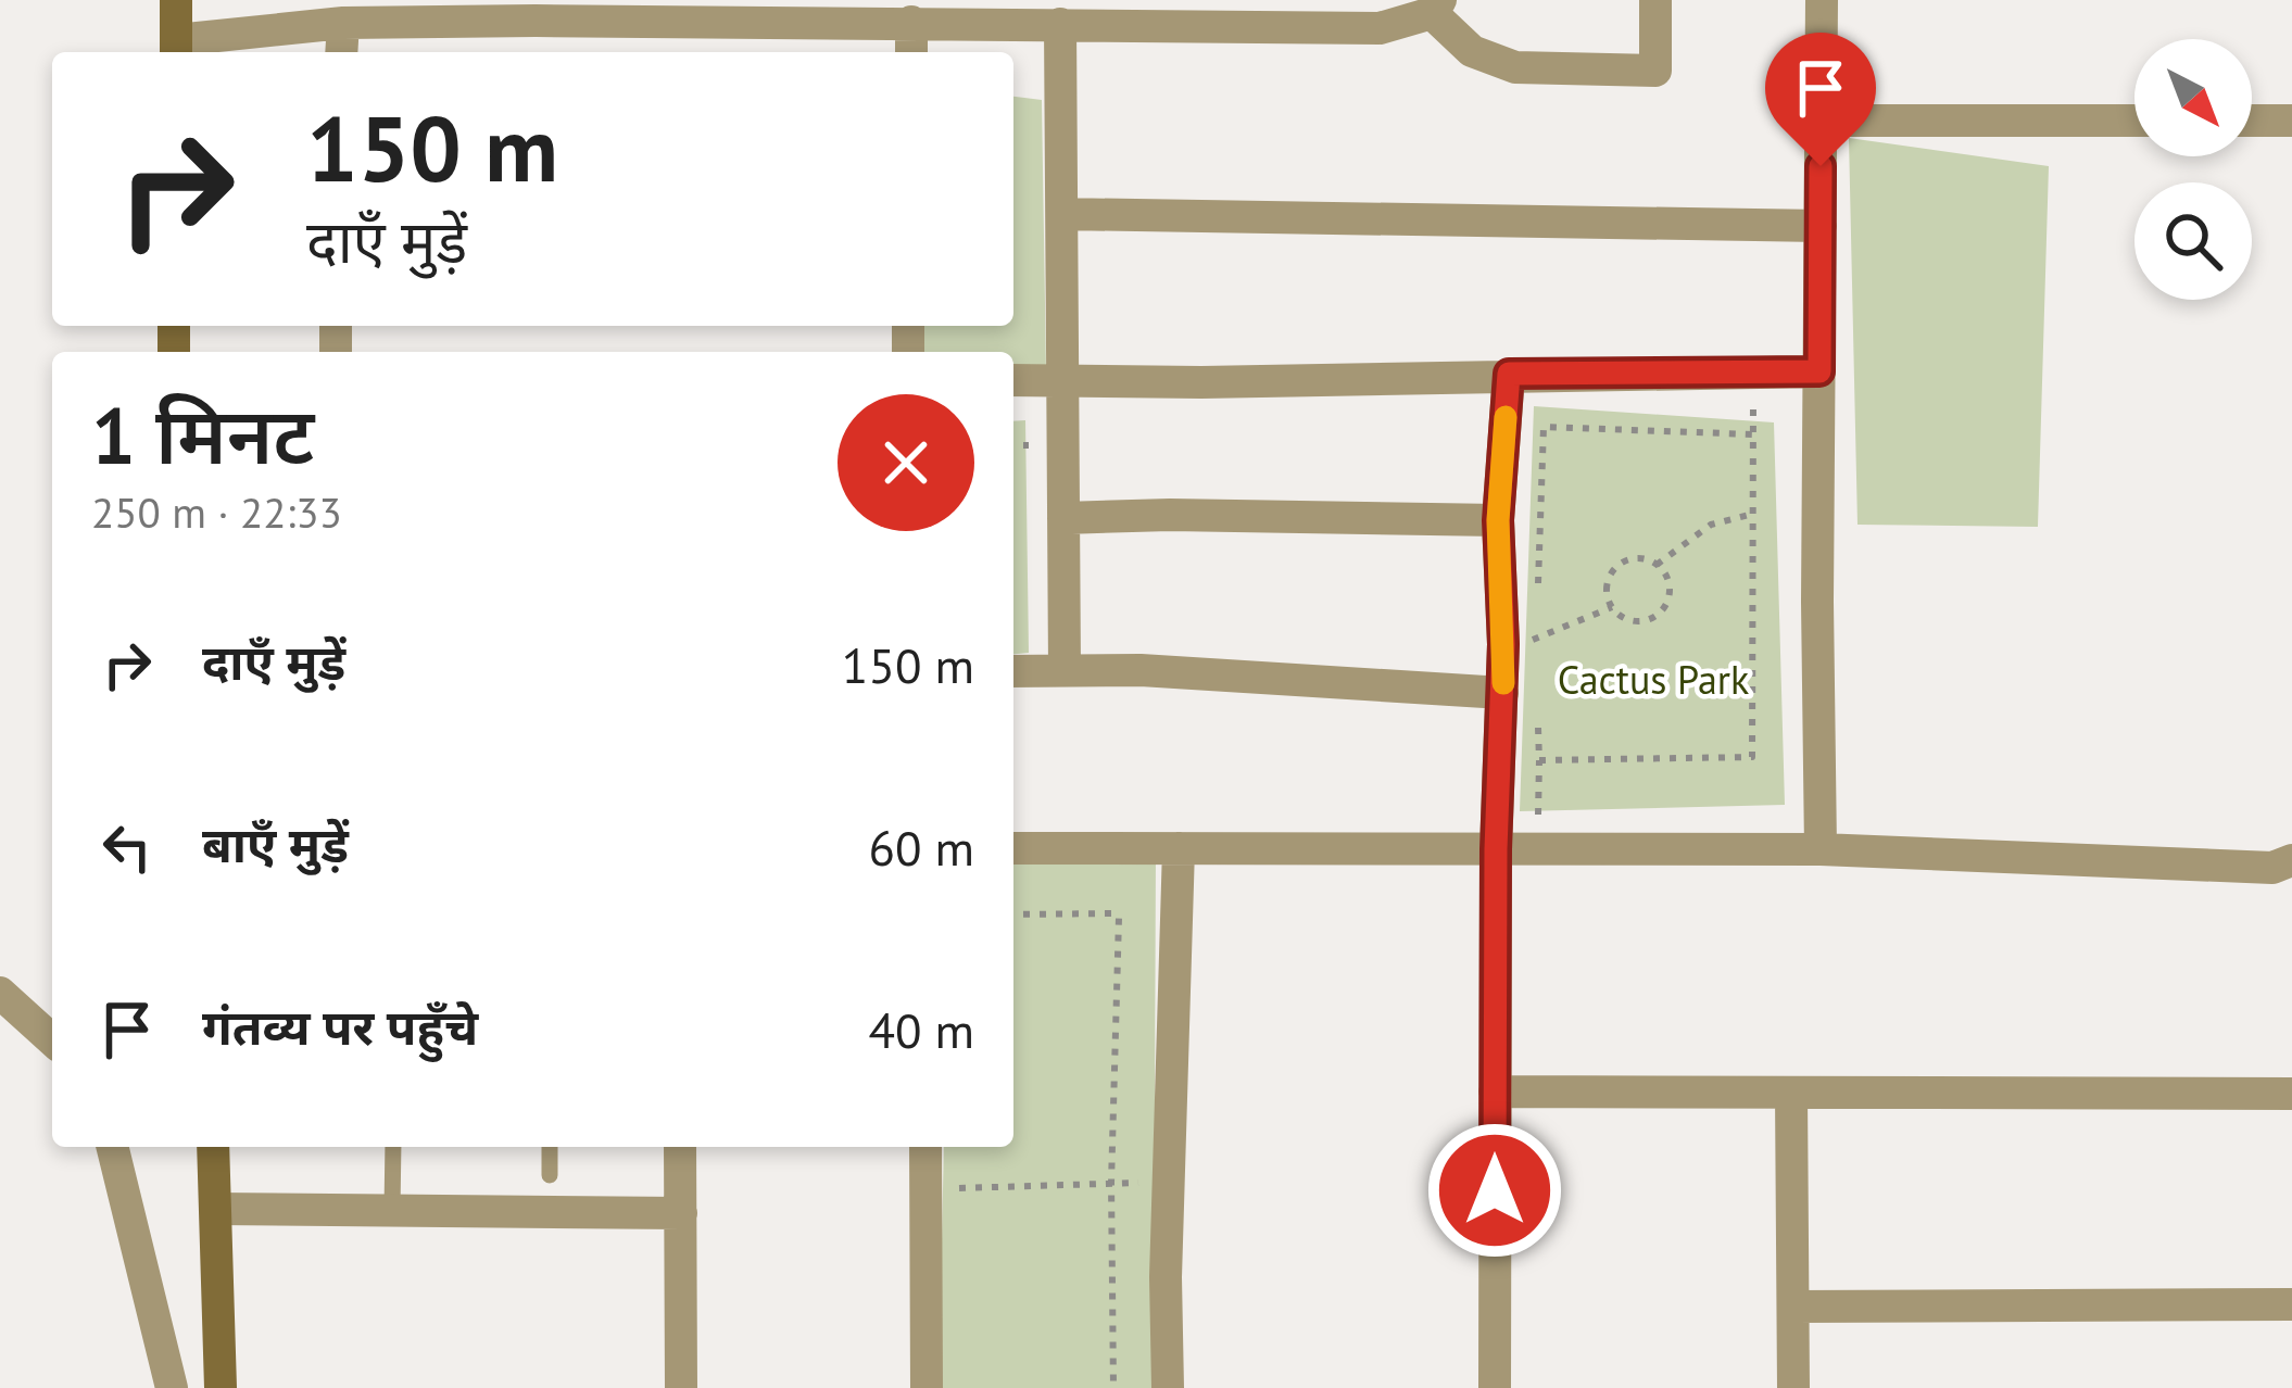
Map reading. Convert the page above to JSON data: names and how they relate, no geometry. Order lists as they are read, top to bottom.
{
  "parks": ["Cactus Park"],
  "north": "bottom right",
  "page": {
    "turn": ["150 m", "दाएँ मुड़ें"],
    "heading": ["1 मिनट", "250 m · 22:33"],
    "list": [
      {
        "name": "दाएँ मुड़ें",
        "value": "150 m"
      },
      {
        "name": "बाएँ मुड़ें",
        "value": "60 m"
      },
      {
        "name": "गंतव्य पर पहुँचे",
        "value": "40 m"
      }
    ]
  }
}
